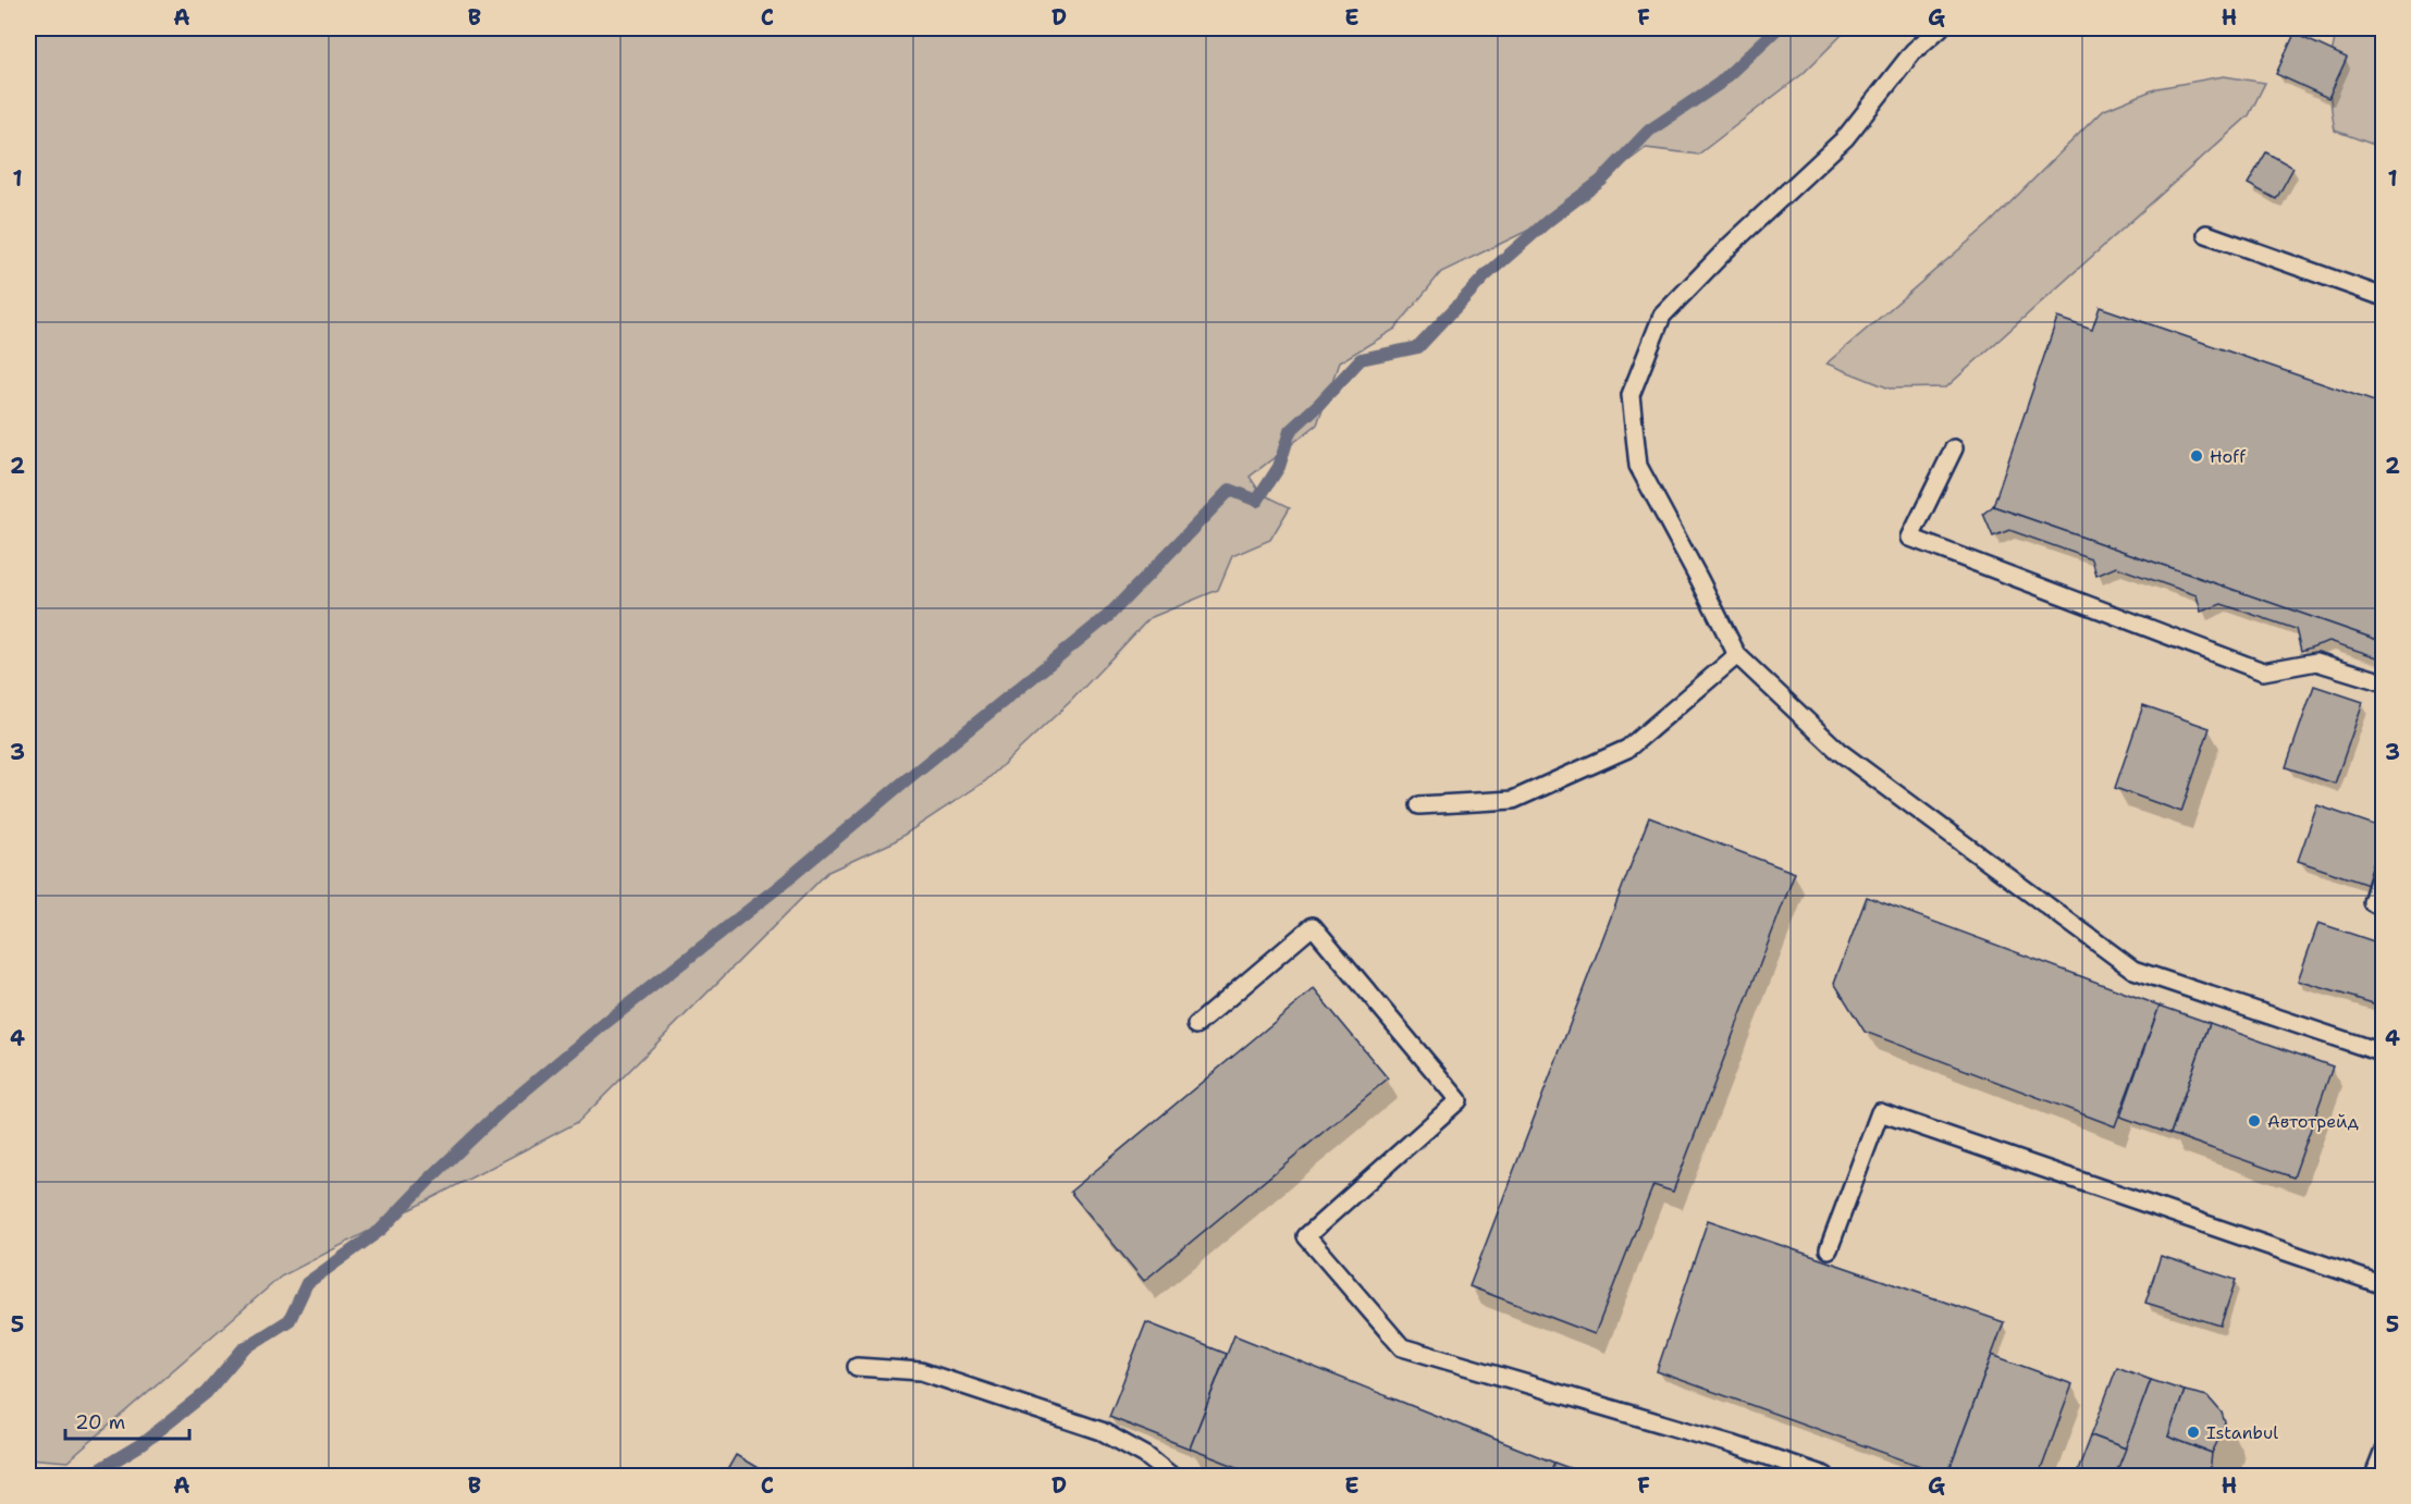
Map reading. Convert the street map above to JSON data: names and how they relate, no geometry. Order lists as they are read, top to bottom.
{
  "places": ["Hoff", "Автотрейд", "Istanbul"],
  "scale_bar": "20 m",
  "grid": {
    "columns": [
      "A",
      "B",
      "C",
      "D",
      "E",
      "F",
      "G",
      "H"
    ],
    "rows": [
      "1",
      "2",
      "3",
      "4",
      "5"
    ]
  }
}
